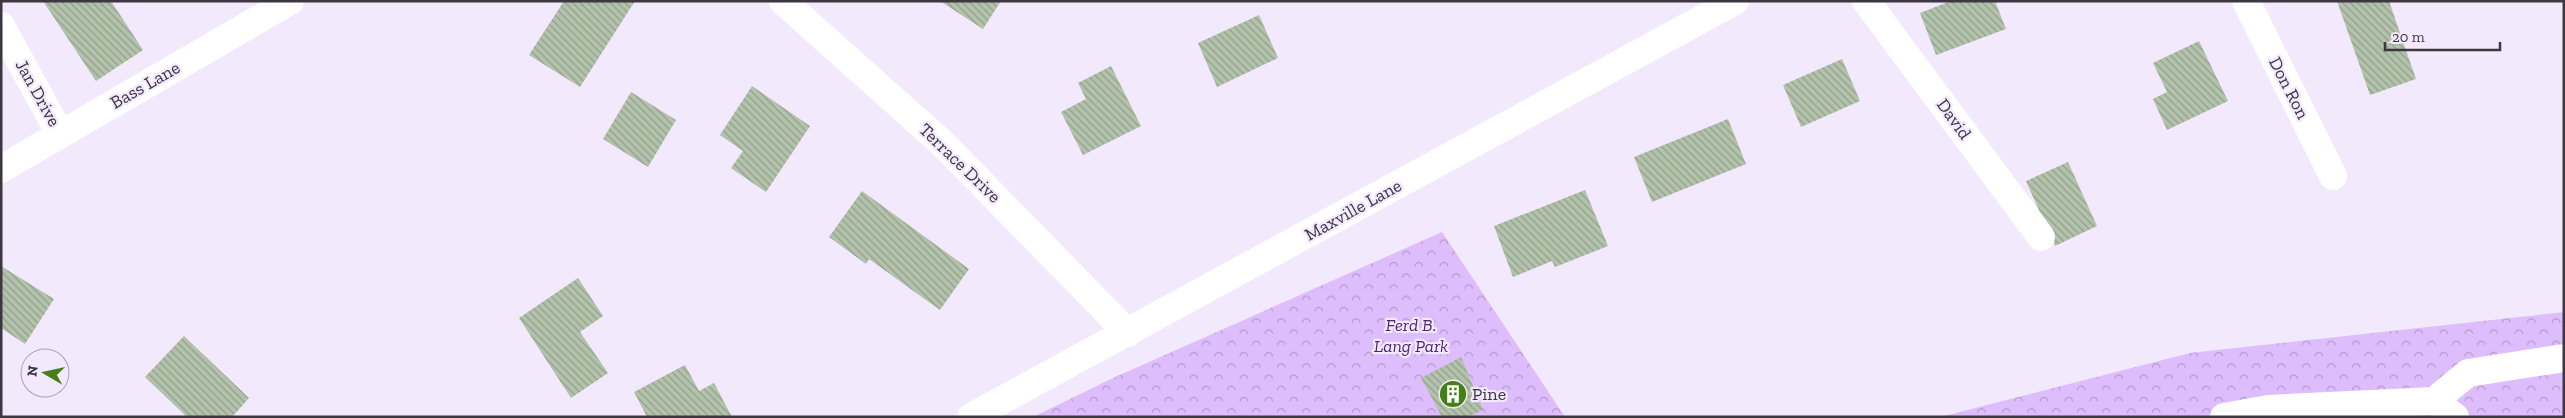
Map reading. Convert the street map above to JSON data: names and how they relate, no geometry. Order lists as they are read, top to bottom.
{
  "streets": {
    "street": [
      "Bass Lane",
      "Don Ron",
      "Jan Drive",
      "David",
      "Terrace Drive",
      "Maxville Lane"
    ]
  },
  "crossings": [
    ["Bass Lane", "Jan Drive"],
    ["Terrace Drive", "Maxville Lane"]
  ],
  "parks": ["Ferd B. Lang Park"],
  "places": {
    "building": ["Pine"]
  },
  "scale_bar": "20 m",
  "north": "left"
}
